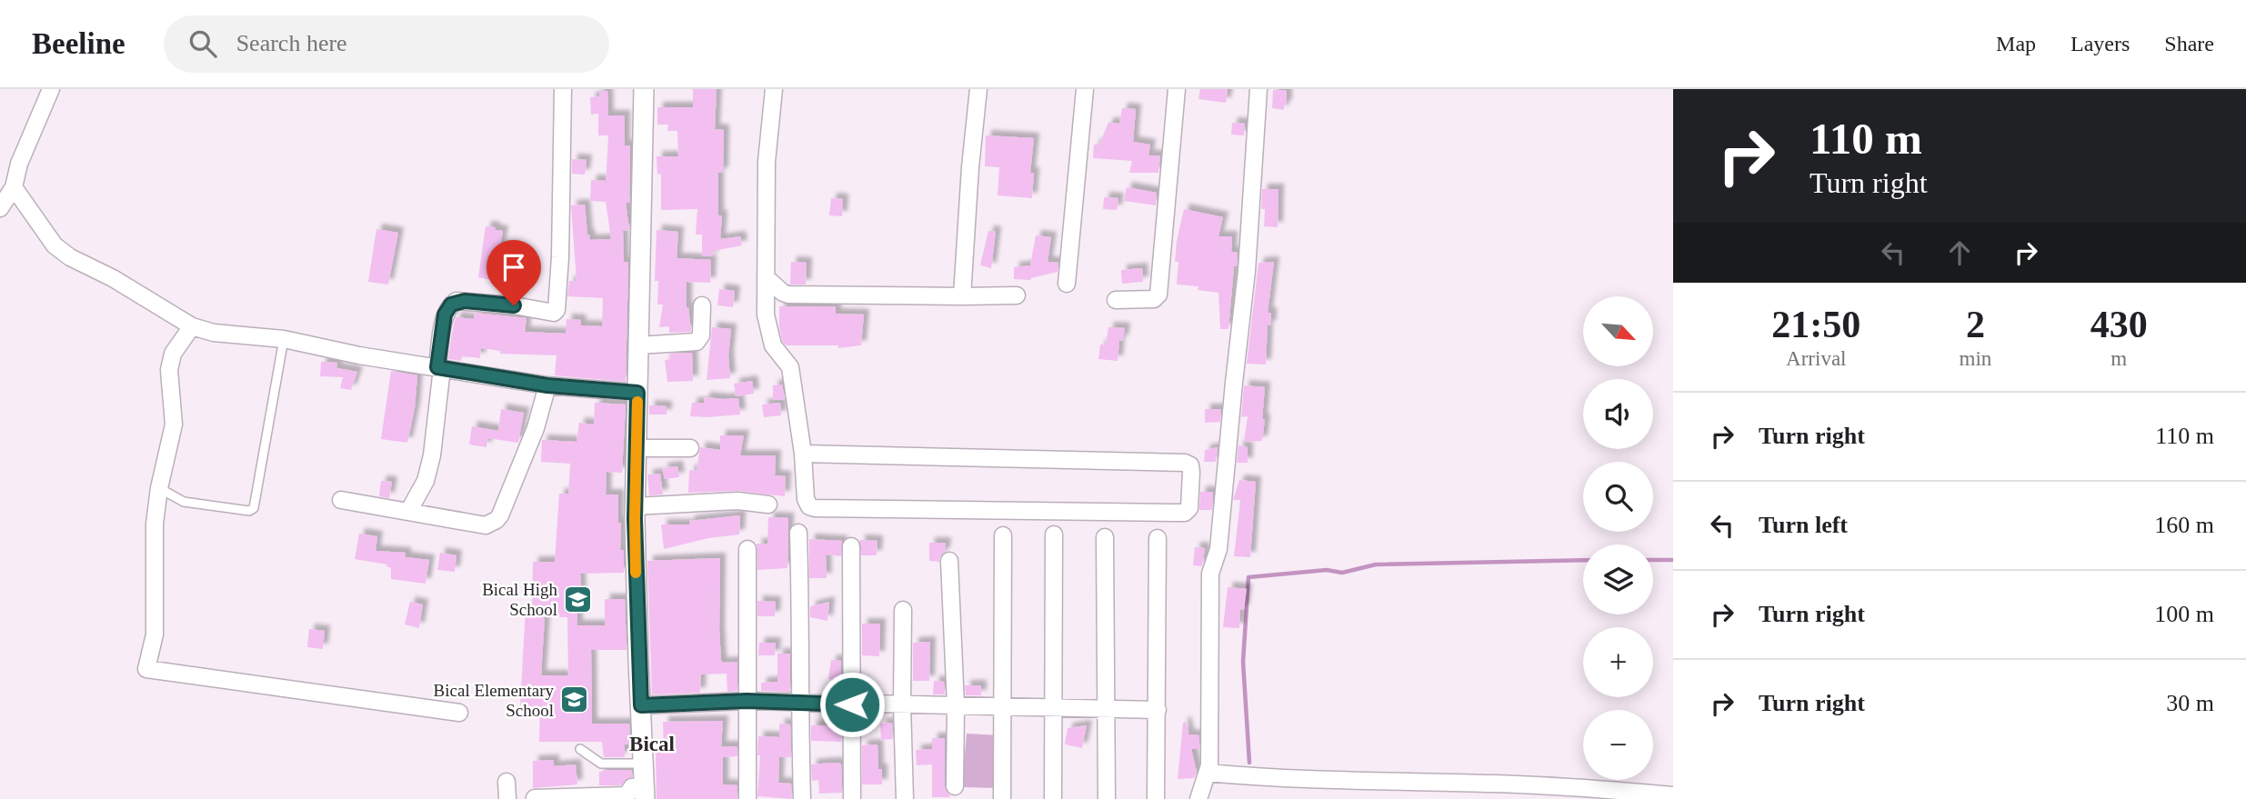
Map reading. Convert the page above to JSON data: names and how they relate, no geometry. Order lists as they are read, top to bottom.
{
  "districts": ["Bical"],
  "places": {
    "school or university": ["Bical High School", "Bical Elementary School"]
  },
  "north": "bottom right",
  "page": {
    "header": "Beeline",
    "search": "Search here",
    "nav": ["Map", "Layers", "Share"],
    "turn": ["110 m", "Turn right"],
    "eta": [
      "21:50",
      "Arrival",
      "2",
      "min",
      "430",
      "m"
    ],
    "map_buttons": ["+", "−"],
    "list": [
      {
        "name": "Turn right",
        "value": "110 m"
      },
      {
        "name": "Turn left",
        "value": "160 m"
      },
      {
        "name": "Turn right",
        "value": "100 m"
      },
      {
        "name": "Turn right",
        "value": "30 m"
      }
    ]
  }
}
